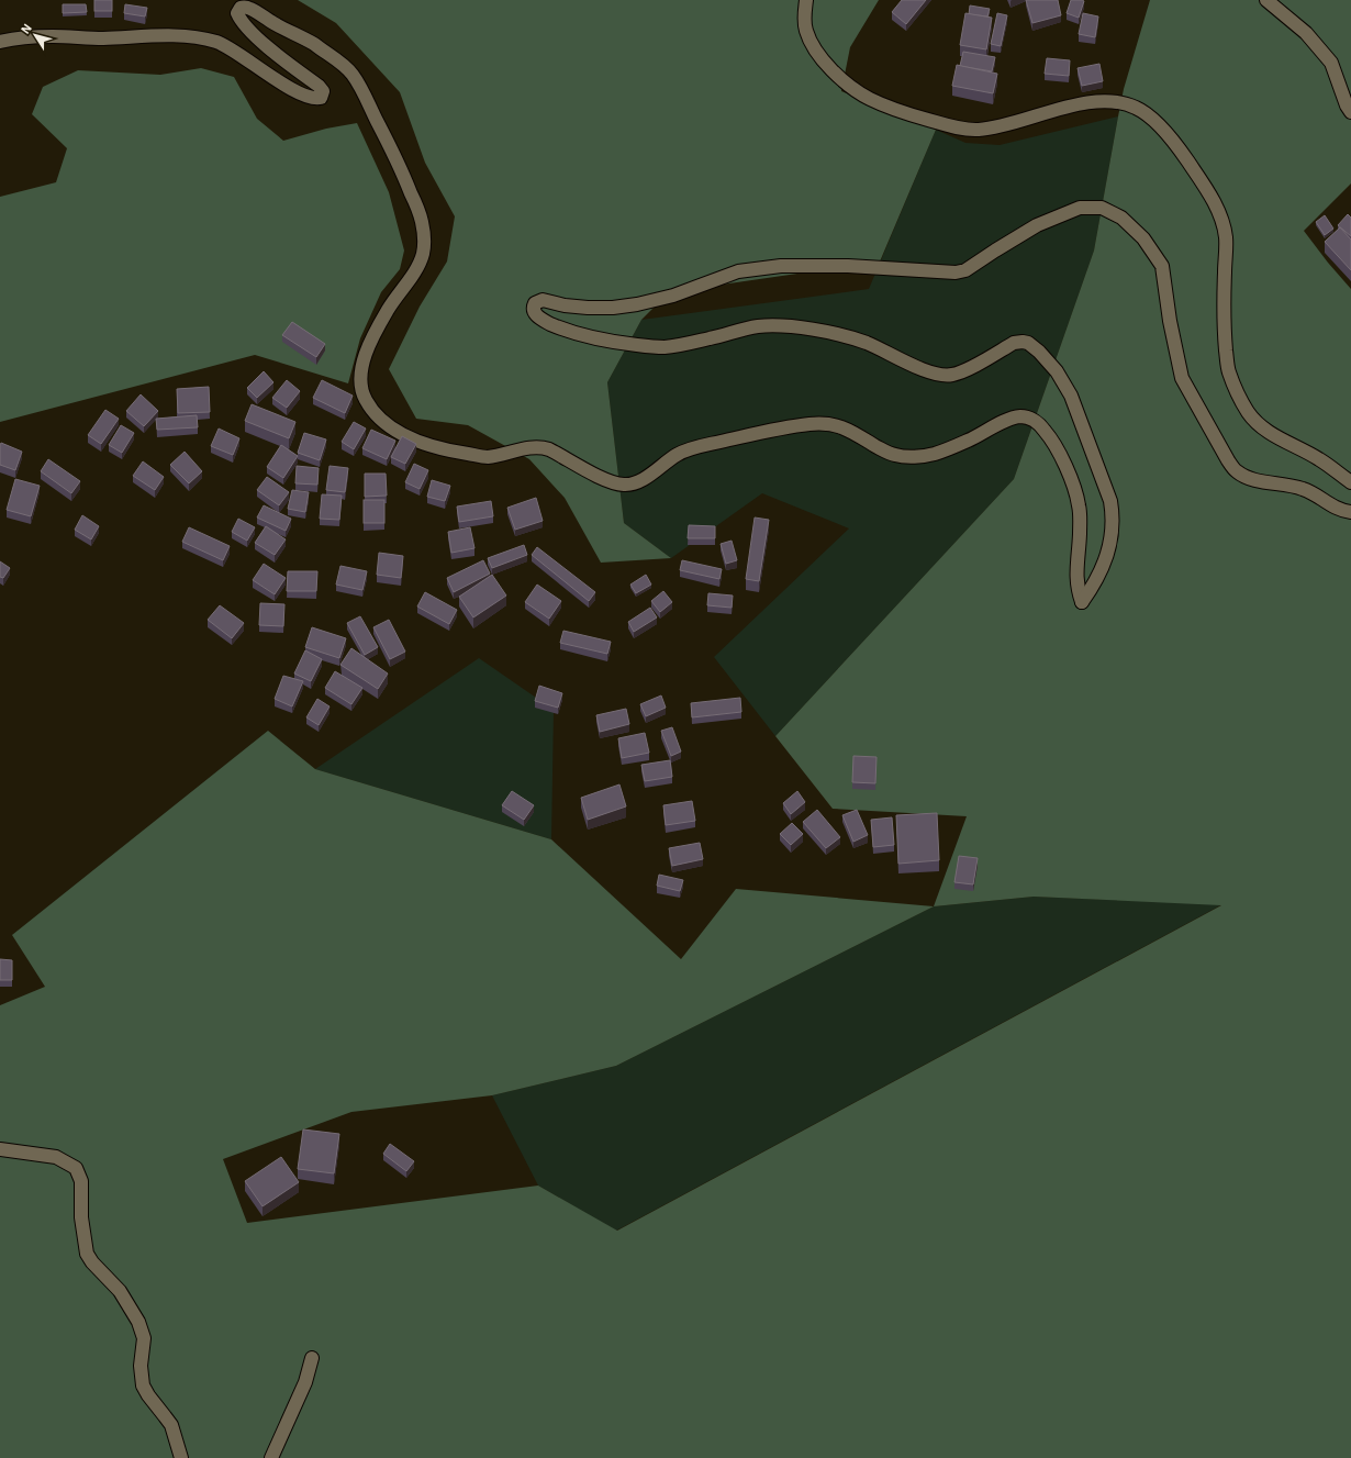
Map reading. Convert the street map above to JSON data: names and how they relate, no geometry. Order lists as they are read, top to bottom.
{
  "north": "top left"
}
